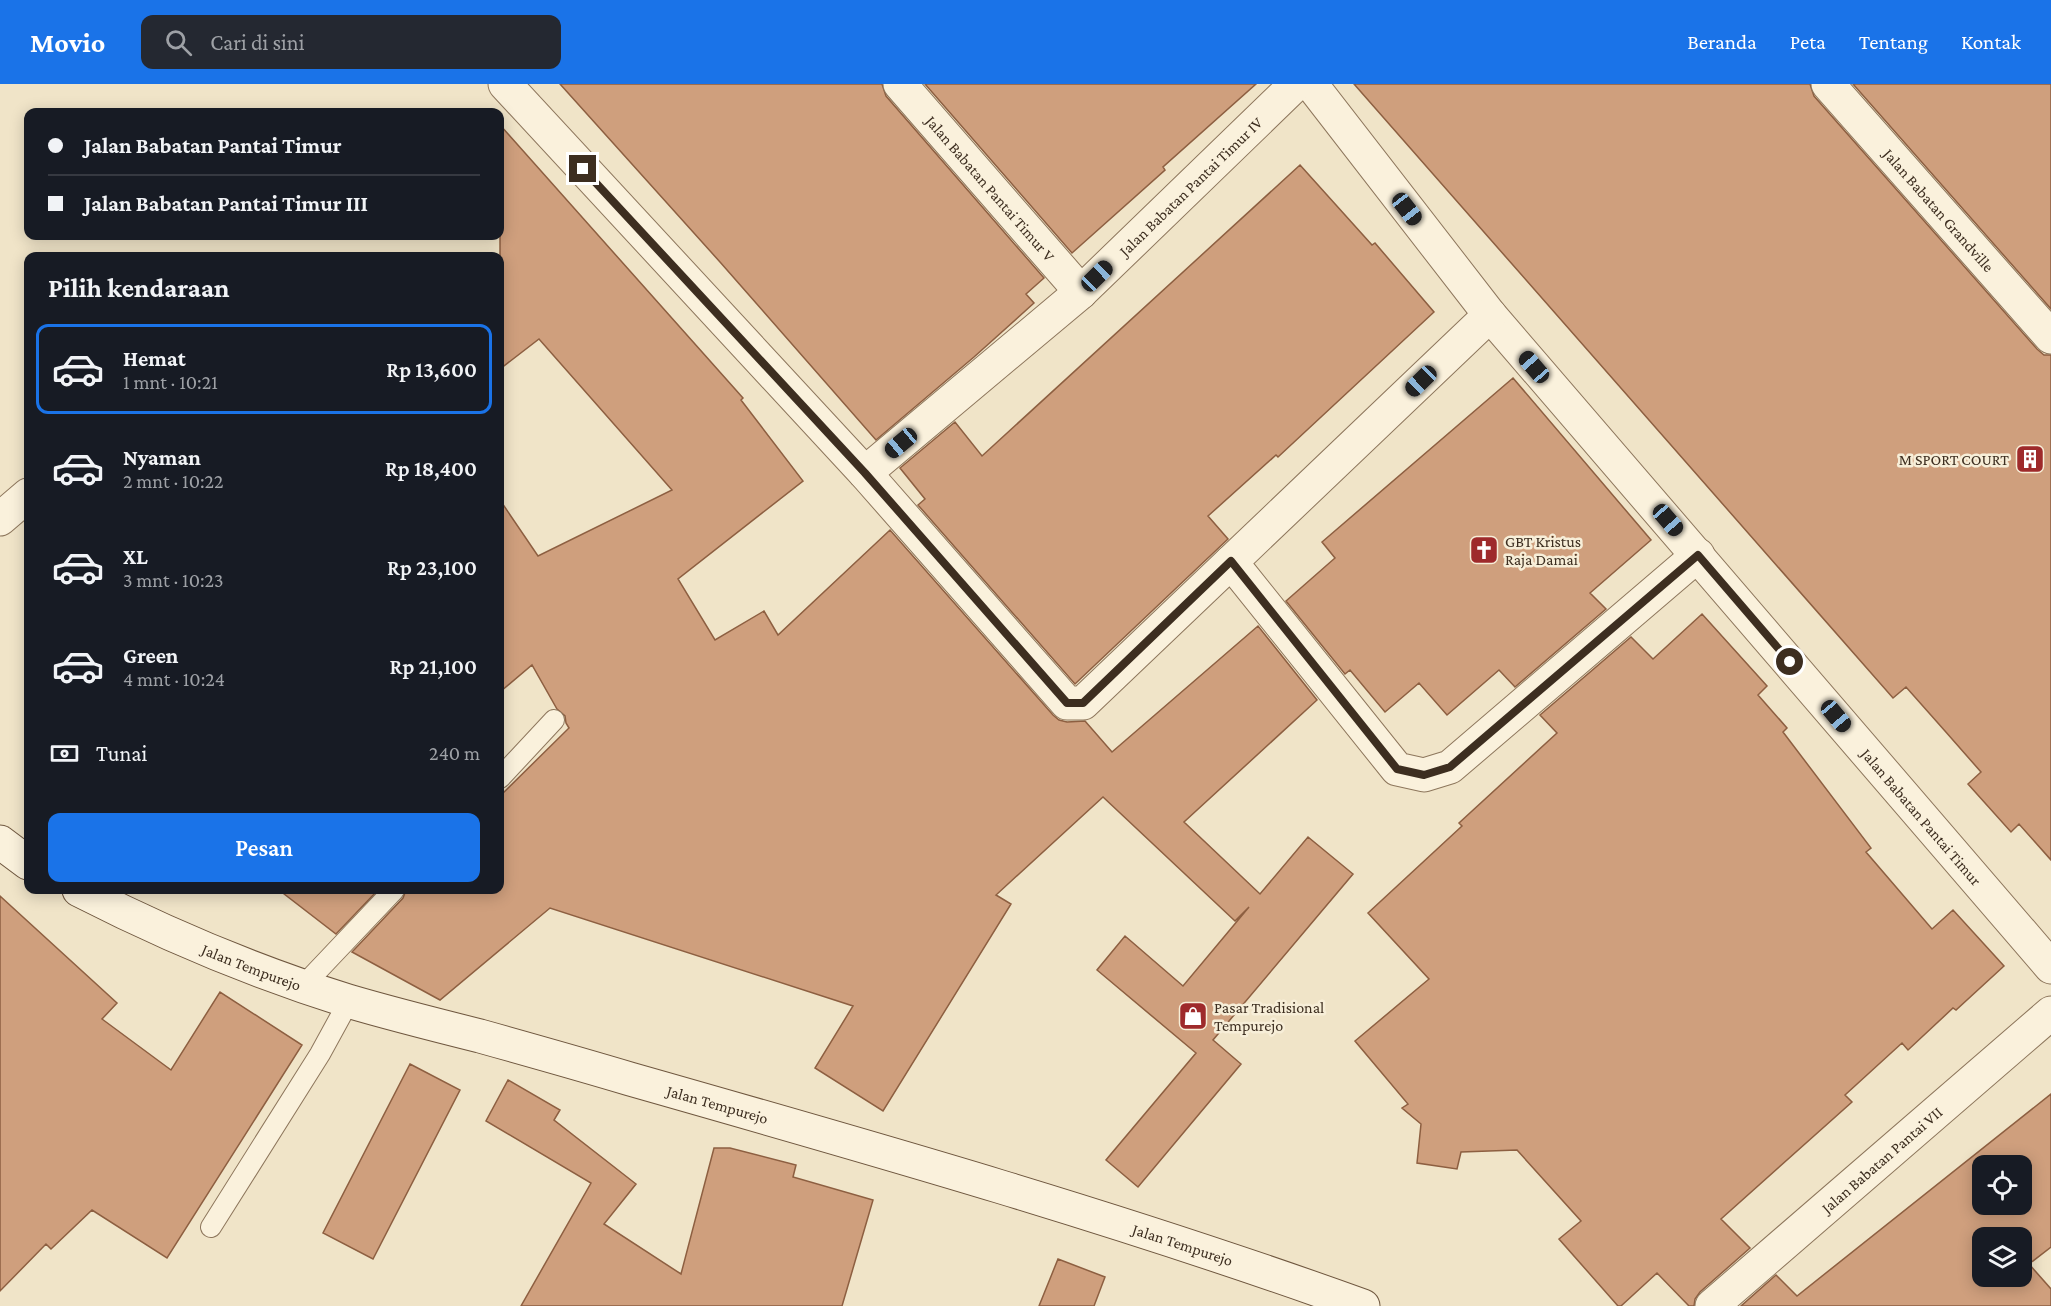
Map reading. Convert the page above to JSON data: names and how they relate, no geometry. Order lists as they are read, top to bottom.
{
  "streets": {
    "street": [
      "Jalan Babatan Pantai Timur IV",
      "Jalan Babatan Pantai Timur V",
      "Jalan Babatan Grandville",
      "Jalan Babatan Pantai Timur",
      "Jalan Tempurejo",
      "Jalan Babatan Pantai VII"
    ]
  },
  "crossings": [
    ["Jalan Babatan Pantai Timur IV", "Jalan Babatan Pantai Timur V"]
  ],
  "places": {
    "building": ["M SPORT COURT"],
    "church": ["GBT Kristus Raja Damai"],
    "shop": ["Pasar Tradisional Tempurejo"]
  },
  "page": {
    "header": "Movio",
    "search": "Cari di sini",
    "nav": [
      "Beranda",
      "Peta",
      "Tentang",
      "Kontak"
    ],
    "banner": ["Jalan Babatan Pantai Timur", "Jalan Babatan Pantai Timur III"],
    "heading": "Pilih kendaraan",
    "list": [
      {
        "name": "Hemat",
        "note": "1 mnt · 10:21",
        "value": "Rp 13,600"
      },
      {
        "name": "Nyaman",
        "note": "2 mnt · 10:22",
        "value": "Rp 18,400"
      },
      {
        "name": "XL",
        "note": "3 mnt · 10:23",
        "value": "Rp 23,100"
      },
      {
        "name": "Green",
        "note": "4 mnt · 10:24",
        "value": "Rp 21,100"
      }
    ],
    "pay": ["Tunai", "240 m"],
    "buttons": "Pesan"
  }
}
